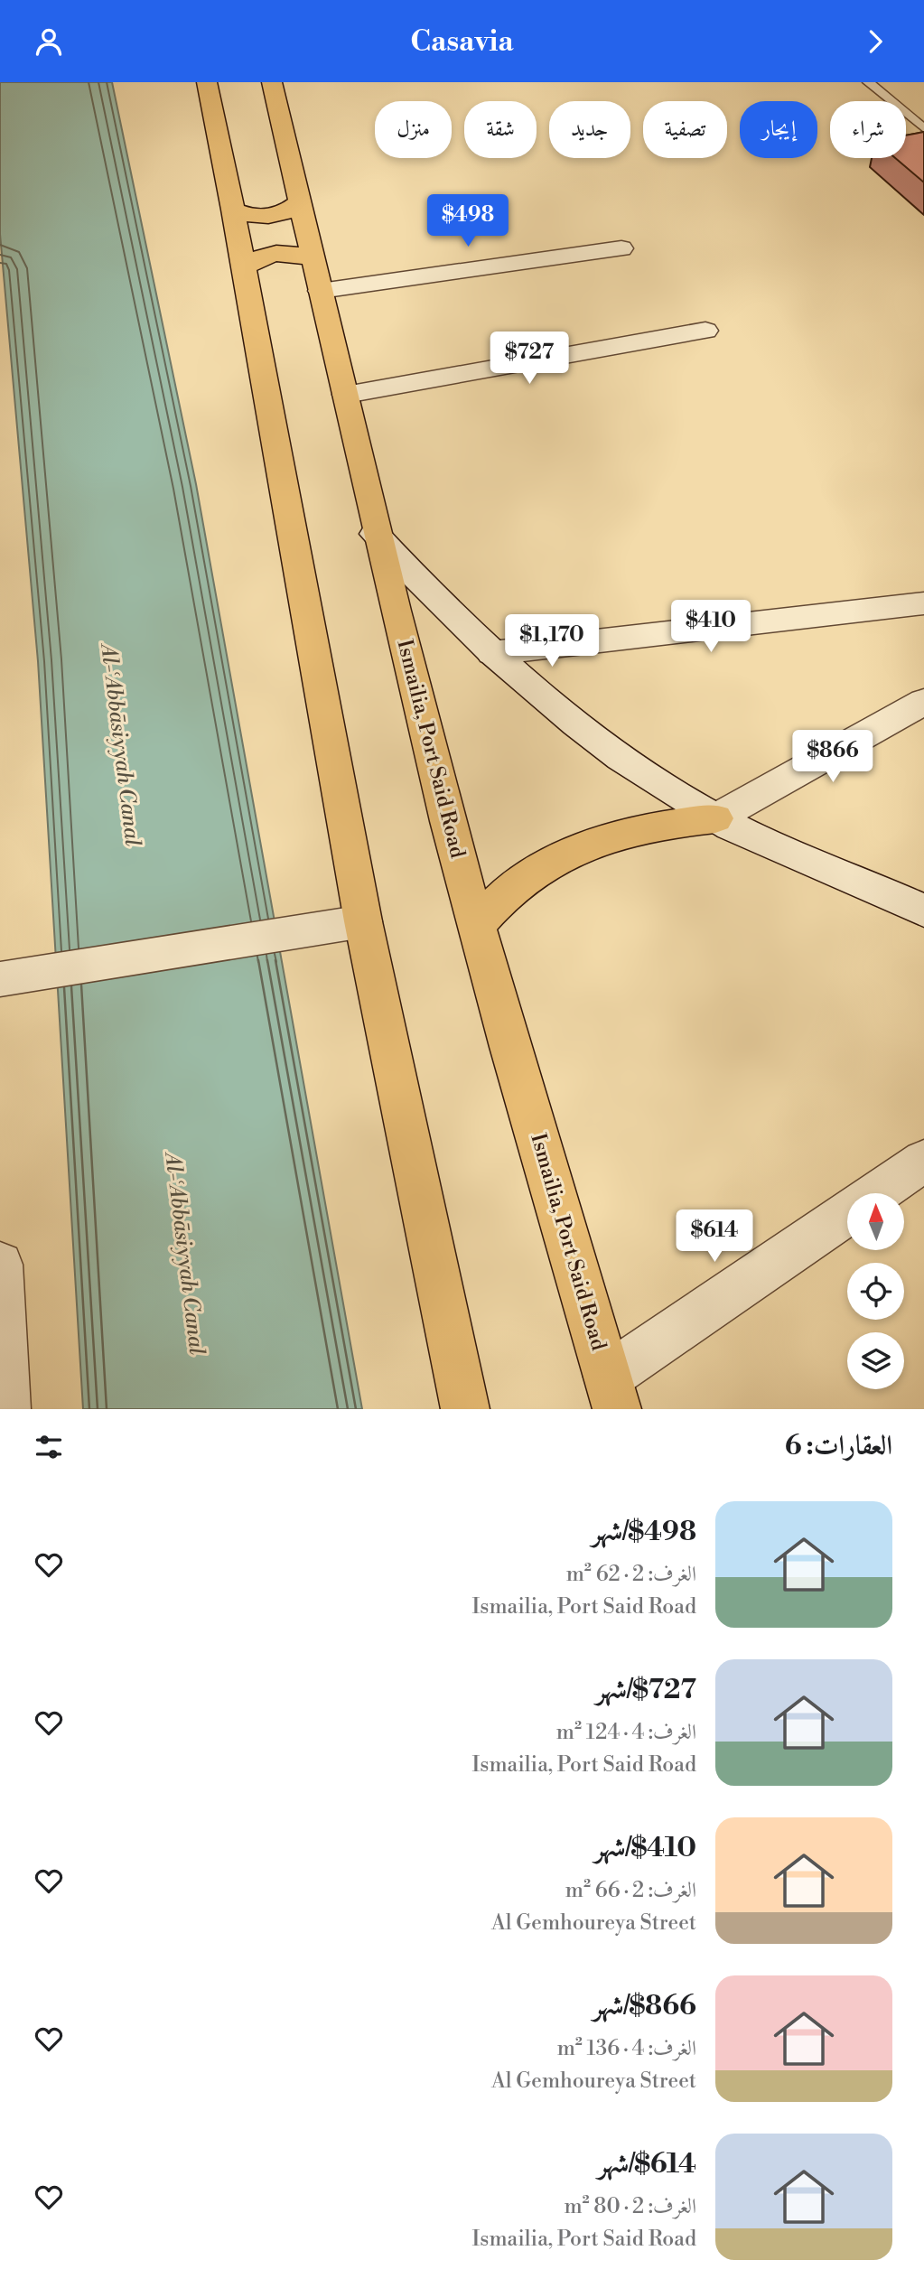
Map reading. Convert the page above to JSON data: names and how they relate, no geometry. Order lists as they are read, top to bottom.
{
  "streets": {
    "highway": ["Ismailia, Port Said Road"]
  },
  "water": ["Al-ʿAbbāsiyyah Canal"],
  "north": "top",
  "page": {
    "header": "Casavia",
    "chip": [
      "شراء",
      "إيجار",
      "تصفية",
      "جديد",
      "شقة",
      "منزل"
    ],
    "price": [
      "$498",
      "$727",
      "$410",
      "$1,170",
      "$866",
      "$614"
    ],
    "heading": "العقارات: 6",
    "list": [
      {
        "name": "$498/شهر",
        "note": "الغرف: 2 · 62 m² · Ismailia, Port Said Road"
      },
      {
        "name": "$727/شهر",
        "note": "الغرف: 4 · 124 m² · Ismailia, Port Said Road"
      },
      {
        "name": "$410/شهر",
        "note": "الغرف: 2 · 66 m² · Al Gemhoureya Street"
      },
      {
        "name": "$866/شهر",
        "note": "الغرف: 4 · 136 m² · Al Gemhoureya Street"
      },
      {
        "name": "$614/شهر",
        "note": "الغرف: 2 · 80 m² · Ismailia, Port Said Road"
      }
    ]
  }
}
